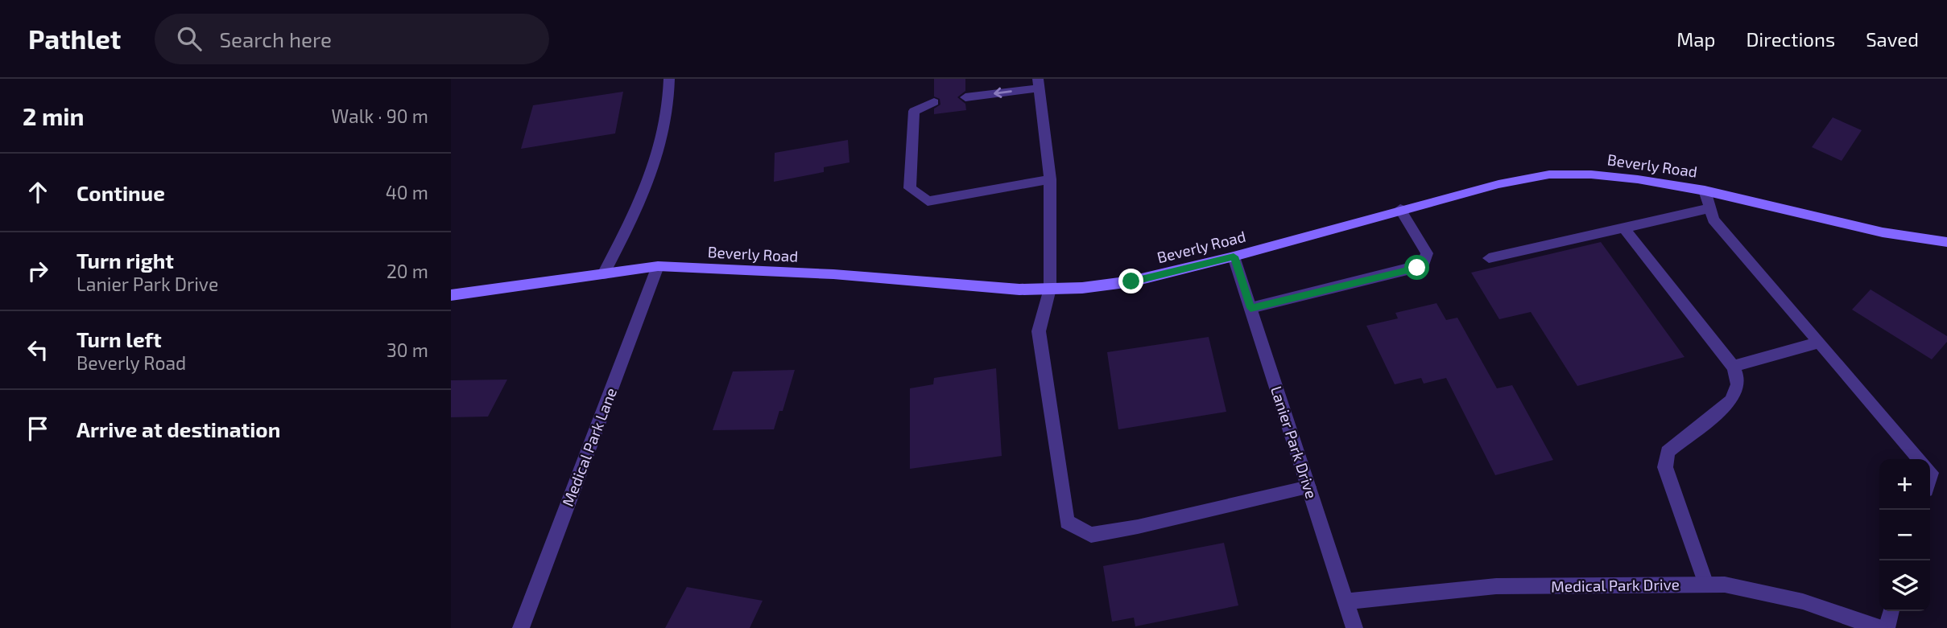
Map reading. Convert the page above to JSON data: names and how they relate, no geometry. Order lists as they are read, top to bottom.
{
  "streets": {
    "street": [
      "Beverly Road",
      "Lanier Park Drive",
      "Medical Park Lane",
      "Medical Park Drive"
    ]
  },
  "crossings": [
    ["Beverly Road", "Lanier Park Drive"],
    ["Beverly Road", "Medical Park Lane"],
    ["Lanier Park Drive", "Medical Park Drive"]
  ],
  "page": {
    "header": "Pathlet",
    "search": "Search here",
    "nav": ["Map", "Directions", "Saved"],
    "heading": ["2 min", "Walk · 90 m"],
    "list": [
      ["Continue", "40 m"],
      ["Turn right", "Lanier Park Drive", "20 m"],
      ["Turn left", "Beverly Road", "30 m"],
      "Arrive at destination"
    ],
    "map_buttons": ["+", "−"]
  }
}
